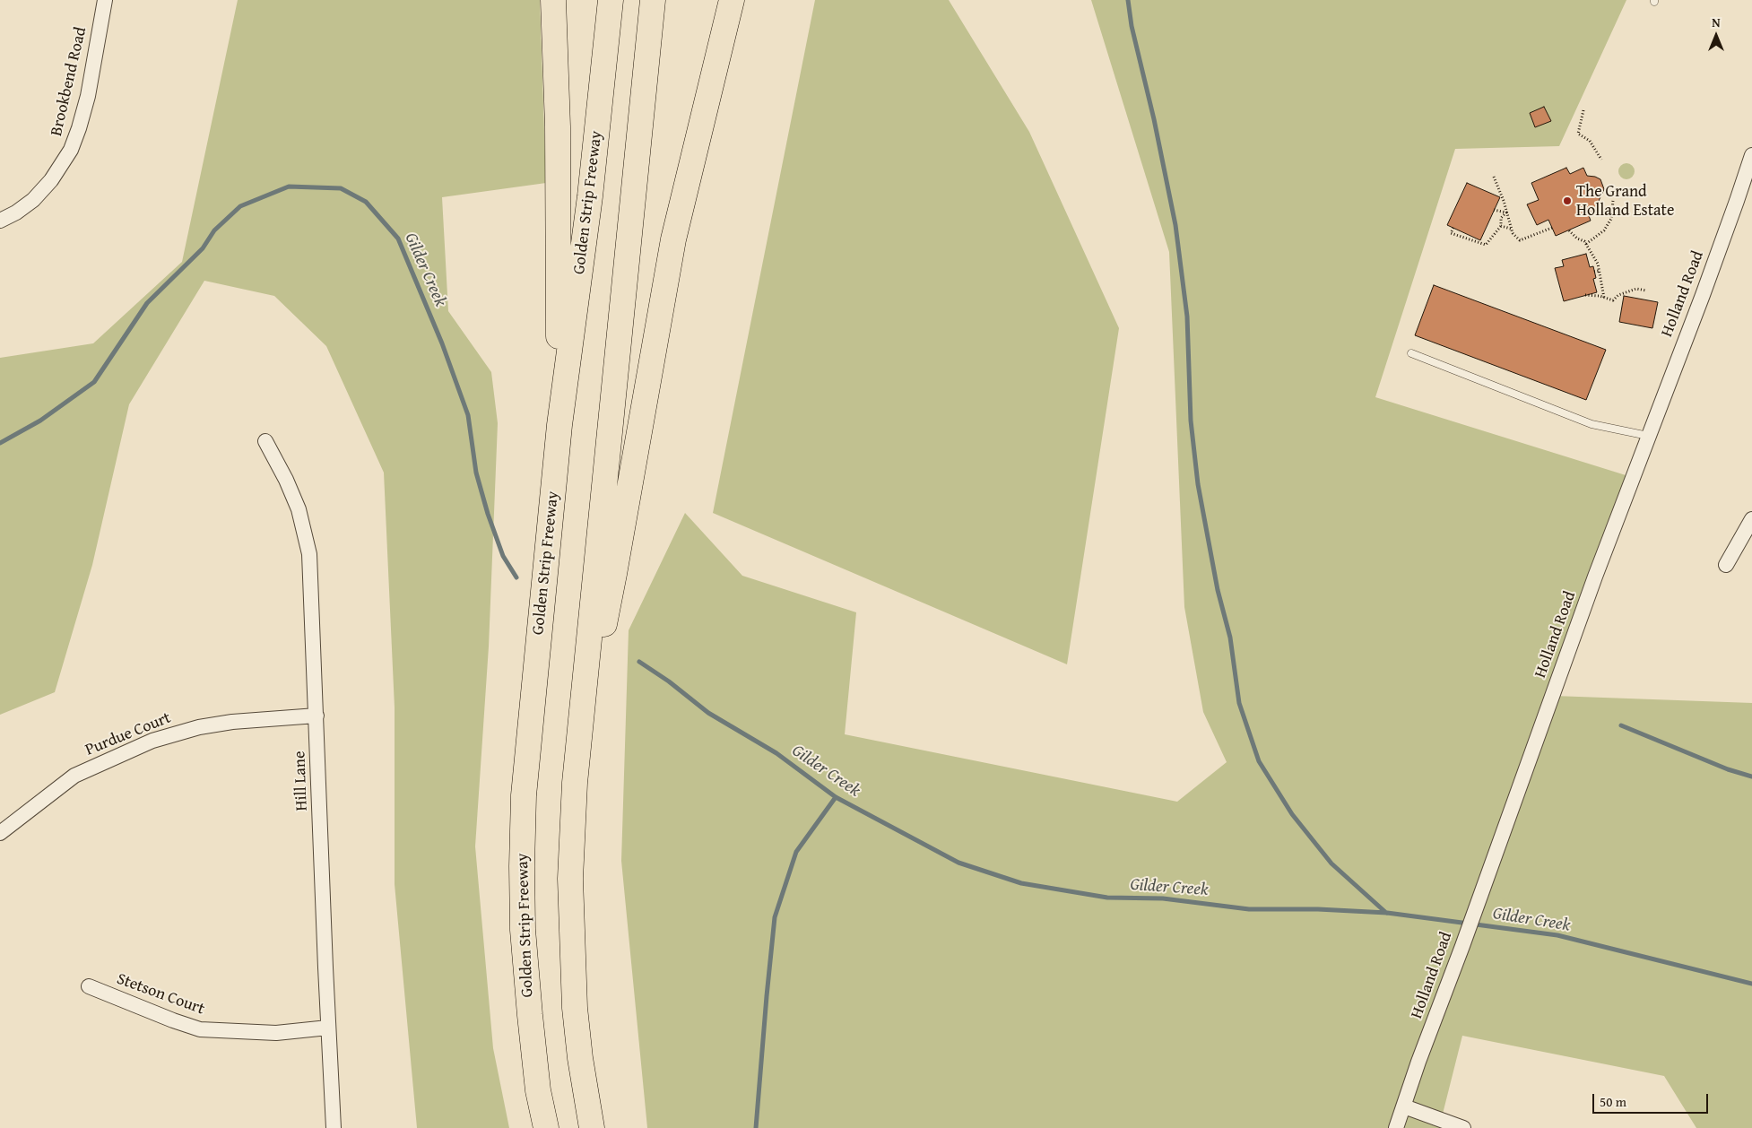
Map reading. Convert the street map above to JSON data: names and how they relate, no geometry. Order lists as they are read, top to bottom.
{
  "streets": {
    "highway": ["Golden Strip Freeway"],
    "street": [
      "Brookbend Road",
      "Holland Road",
      "Purdue Court",
      "Hill Lane",
      "Stetson Court"
    ]
  },
  "crossings": [
    ["Purdue Court", "Hill Lane"],
    ["Hill Lane", "Stetson Court"]
  ],
  "water": ["Gilder Creek"],
  "places": ["The Grand Holland Estate"],
  "scale_bar": "50 m",
  "north": "top"
}
